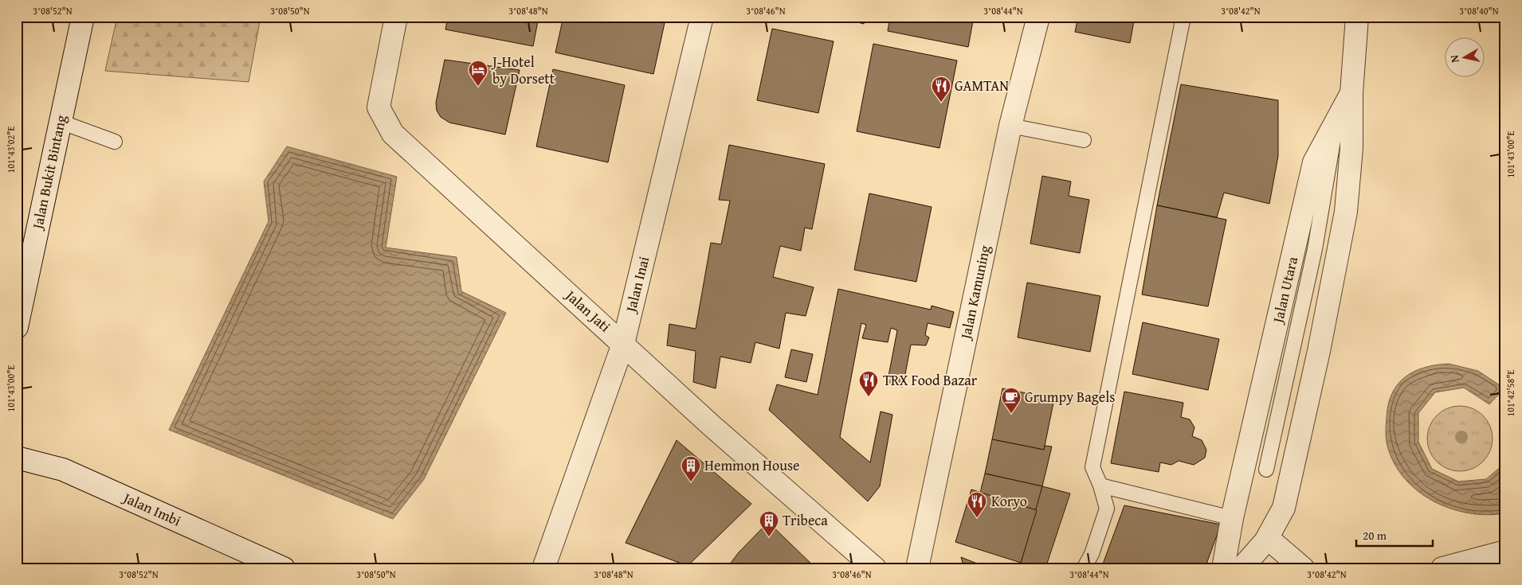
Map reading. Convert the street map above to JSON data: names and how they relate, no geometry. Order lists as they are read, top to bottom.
{
  "streets": {
    "street": [
      "Jalan Bukit Bintang",
      "Jalan Inai",
      "Jalan Utara",
      "Jalan Kamuning",
      "Jalan Jati",
      "Jalan Imbi"
    ]
  },
  "crossings": [
    ["Jalan Inai", "Jalan Jati"]
  ],
  "places": {
    "hotel": ["J-Hotel by Dorsett"],
    "restaurant": ["GAMTAN", "TRX Food Bazar", "Koryo"],
    "cafe": ["Grumpy Bagels"],
    "building": ["Hemmon House", "Tribeca"]
  },
  "scale_bar": "20 m",
  "north": "left",
  "coordinates": [
    "3°08'52\"N",
    "3°08'50\"N",
    "3°08'48\"N",
    "3°08'46\"N",
    "3°08'44\"N",
    "3°08'42\"N",
    "3°08'40\"N",
    "101°43'02\"E",
    "101°43'00\"E",
    "101°42'58\"E"
  ]
}
